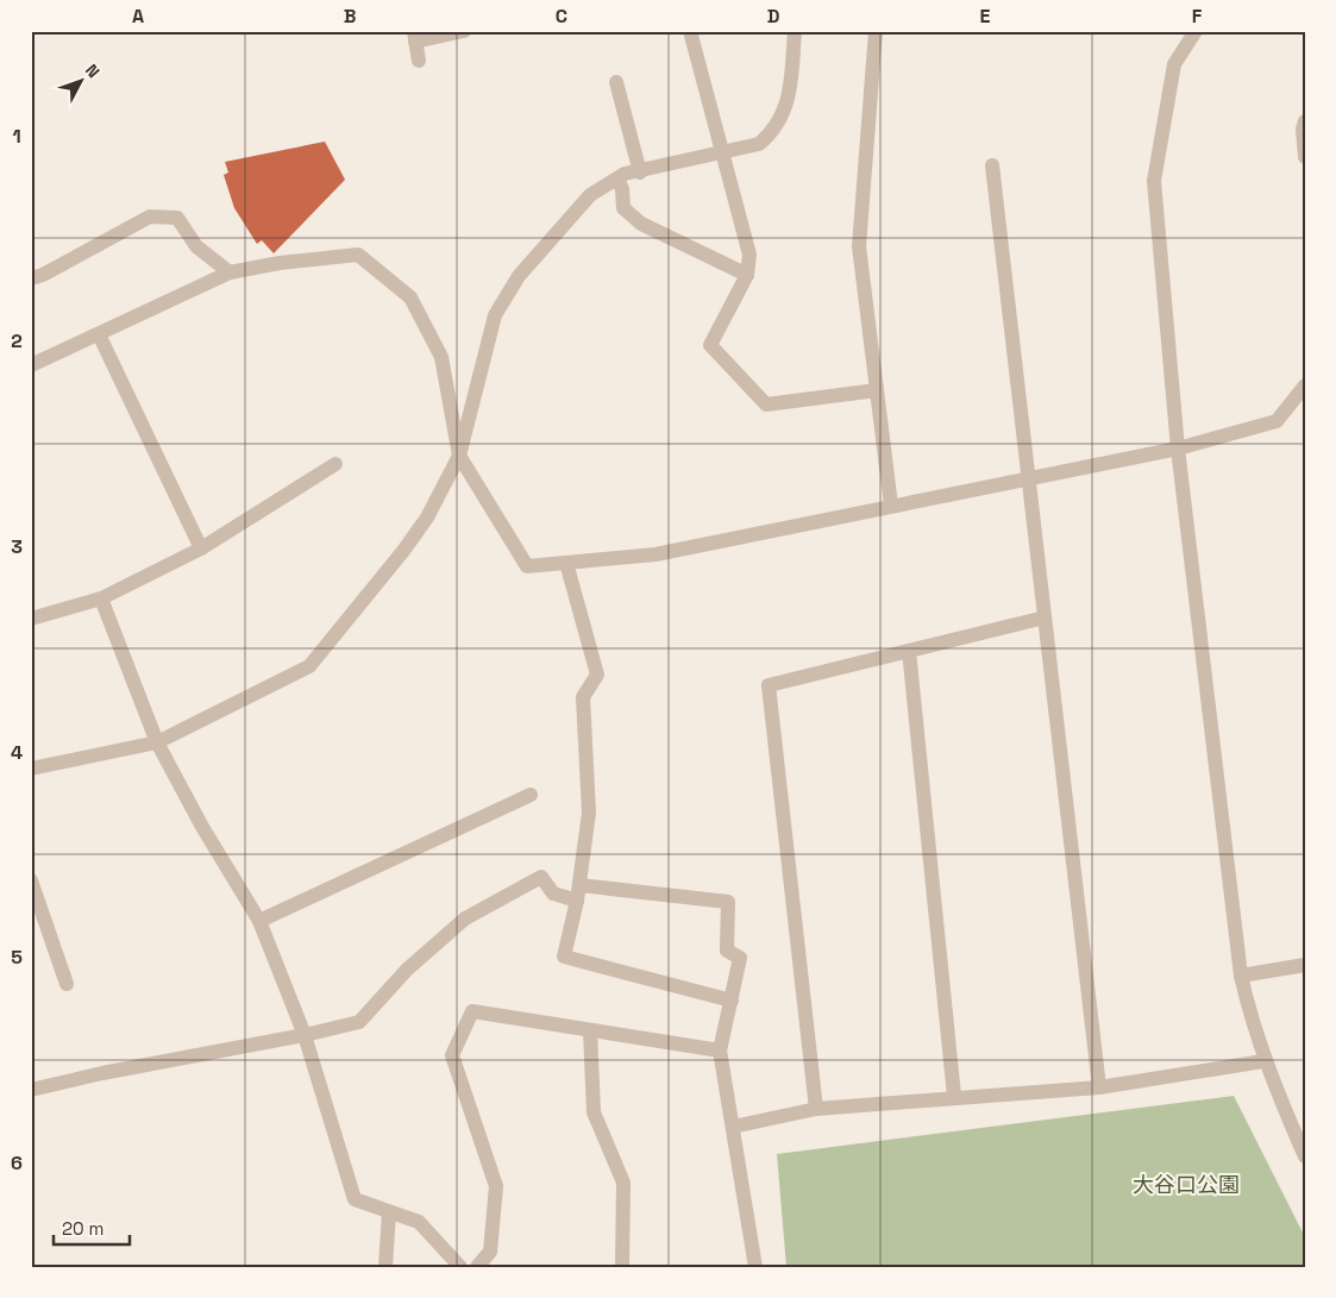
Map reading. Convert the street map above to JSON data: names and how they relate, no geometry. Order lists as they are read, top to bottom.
{
  "parks": ["大谷口公園"],
  "scale_bar": "20 m",
  "north": "top right",
  "grid": {
    "columns": [
      "A",
      "B",
      "C",
      "D",
      "E",
      "F"
    ],
    "rows": [
      "1",
      "2",
      "3",
      "4",
      "5",
      "6"
    ]
  }
}
